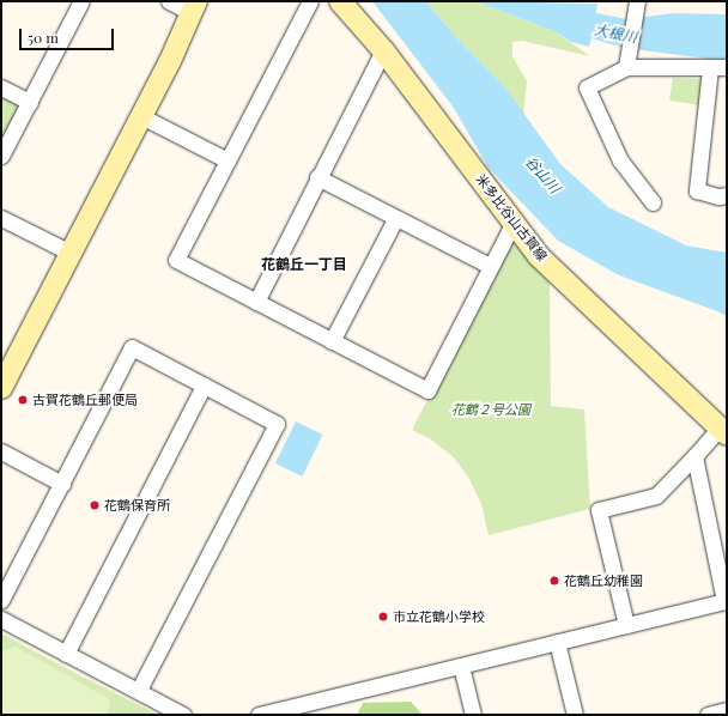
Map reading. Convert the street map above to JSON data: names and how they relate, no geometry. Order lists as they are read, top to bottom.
{
  "streets": {
    "main road": ["米多比谷山古賀線"]
  },
  "districts": ["花鶴丘一丁目"],
  "water": ["大根川", "谷山川"],
  "parks": ["花鶴２号公園"],
  "places": [
    "古賀花鶴丘郵便局",
    "花鶴保育所",
    "花鶴丘幼稚園",
    "市立花鶴小学校"
  ],
  "scale_bar": "50 m"
}
